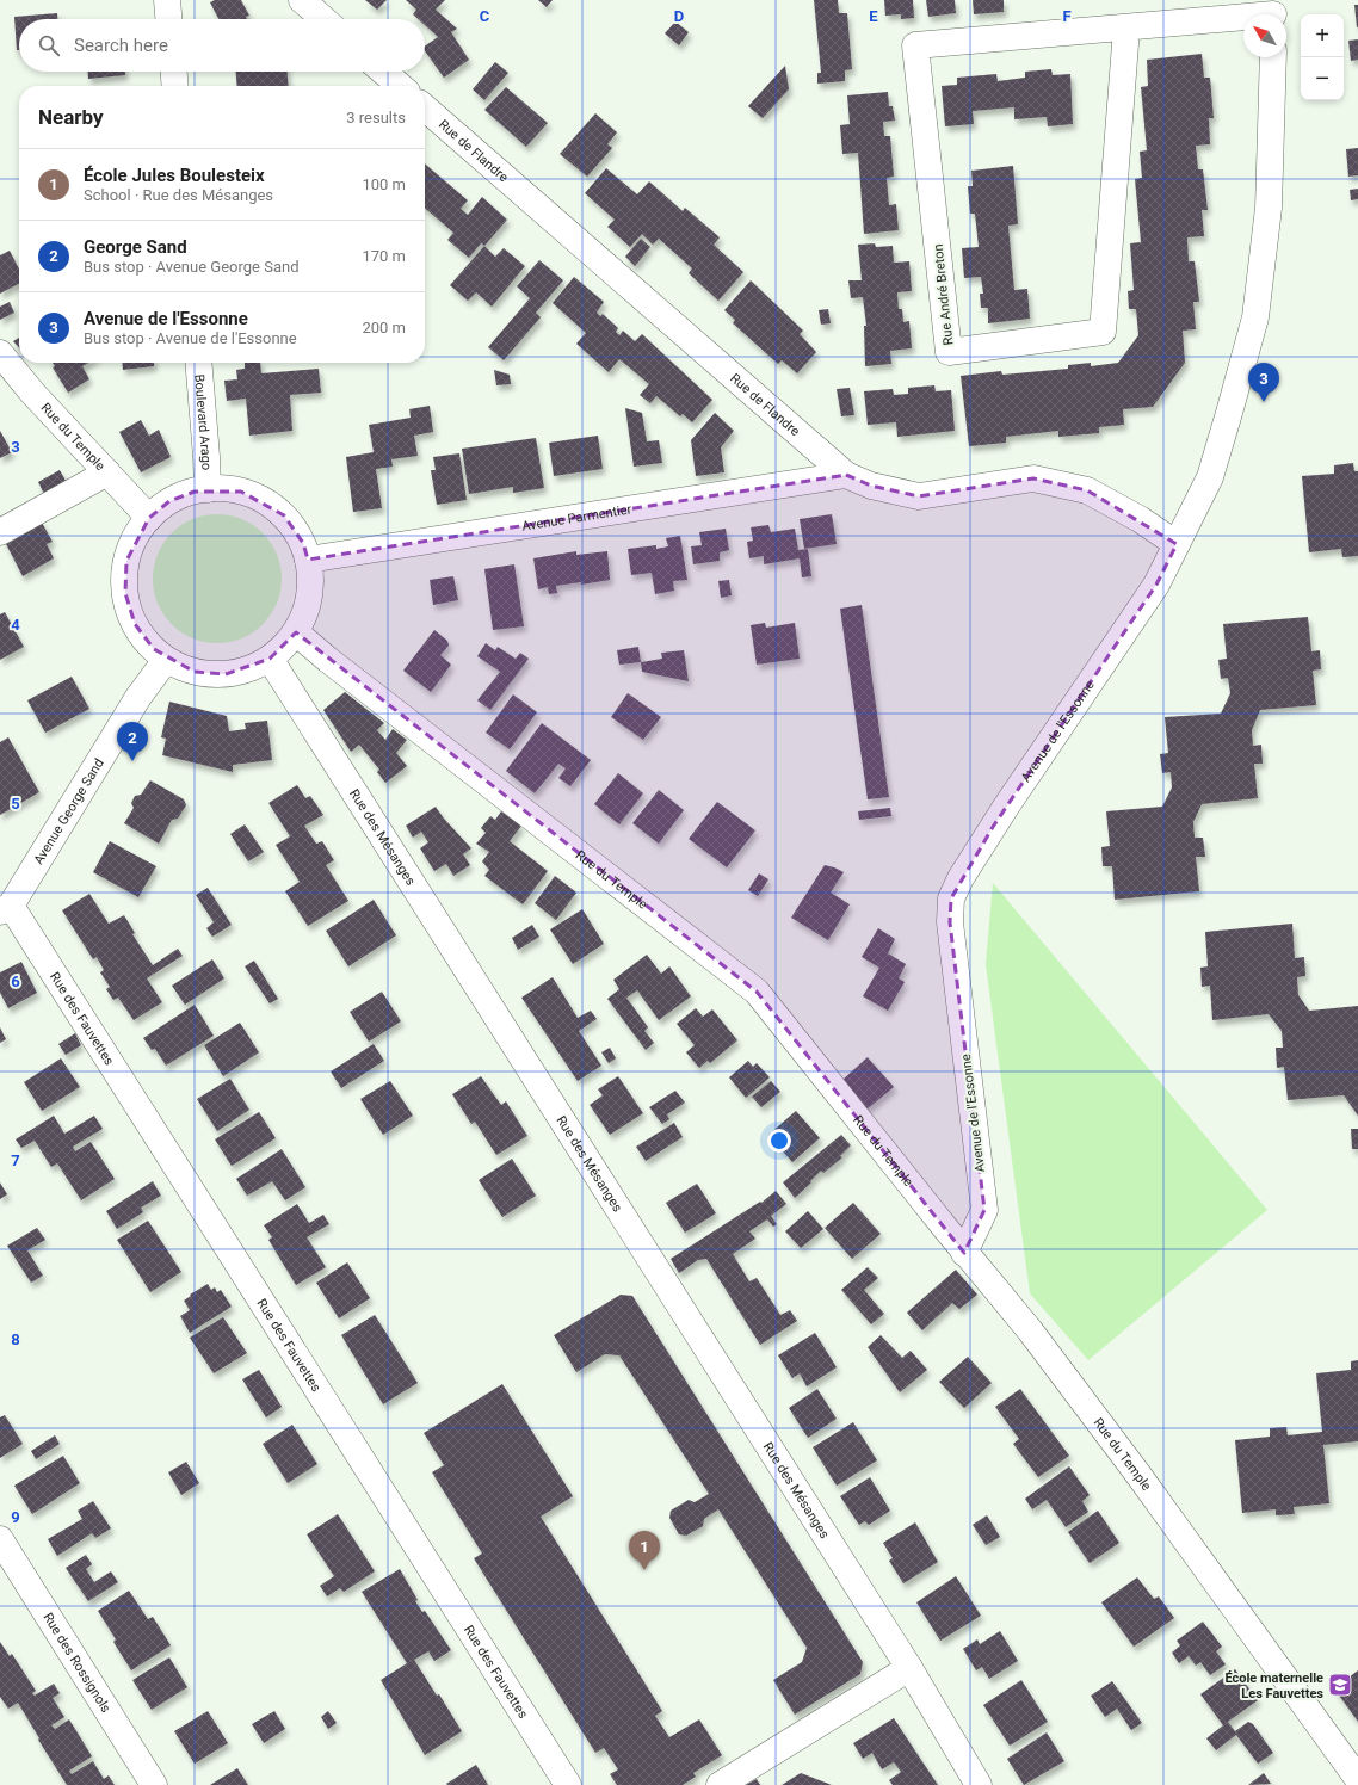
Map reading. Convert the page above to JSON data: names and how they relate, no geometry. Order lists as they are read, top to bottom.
{
  "streets": {
    "street": [
      "Rue de Flandre",
      "Rue André Breton",
      "Boulevard Arago",
      "Rue du Temple",
      "Avenue Parmentier",
      "Avenue de l'Essonne",
      "Avenue George Sand",
      "Rue des Mésanges",
      "Rue des Fauvettes",
      "Rue des Rossignols"
    ]
  },
  "crossings": [
    ["Rue de Flandre", "Avenue Parmentier"],
    ["Rue de Flandre", "Avenue de l'Essonne"],
    ["Rue du Temple", "Avenue de l'Essonne"],
    ["Avenue George Sand", "Rue des Fauvettes"]
  ],
  "places": {
    "school or university": ["École maternelle Les Fauvettes"]
  },
  "north": "top left",
  "page": {
    "map_buttons": ["+", "−"],
    "search": "Search here",
    "heading": ["Nearby", "3 results"],
    "list": [
      {
        "mark": "1",
        "name": "École Jules Boulesteix",
        "note": "School · Rue des Mésanges",
        "value": "100 m"
      },
      {
        "mark": "2",
        "name": "George Sand",
        "note": "Bus stop · Avenue George Sand",
        "value": "170 m"
      },
      {
        "mark": "3",
        "name": "Avenue de l'Essonne",
        "note": "Bus stop · Avenue de l'Essonne",
        "value": "200 m"
      }
    ],
    "pins": ["3", "2", "1"]
  },
  "grid": {
    "columns": [
      "C",
      "D",
      "E",
      "F"
    ],
    "rows": [
      "3",
      "4",
      "5",
      "6",
      "7",
      "8",
      "9"
    ]
  }
}
